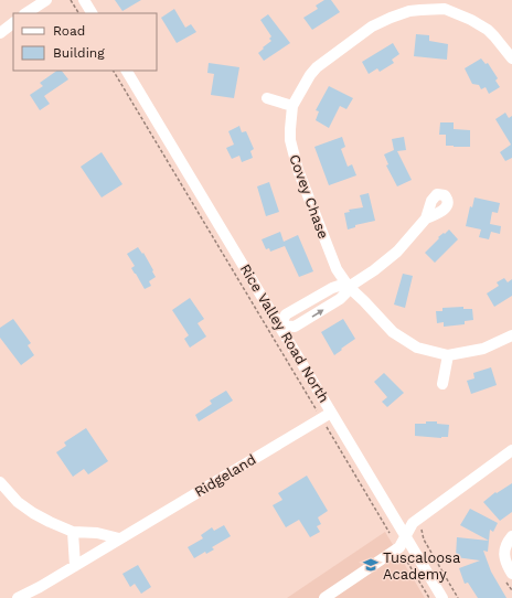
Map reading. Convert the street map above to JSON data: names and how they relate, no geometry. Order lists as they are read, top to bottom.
{
  "streets": {
    "street": ["Covey Chase", "Rice Valley Road North", "Ridgeland"]
  },
  "crossings": [
    ["Rice Valley Road North", "Ridgeland"]
  ],
  "places": {
    "school or university": ["Tuscaloosa Academy"]
  },
  "legend": ["Road", "Building"]
}
